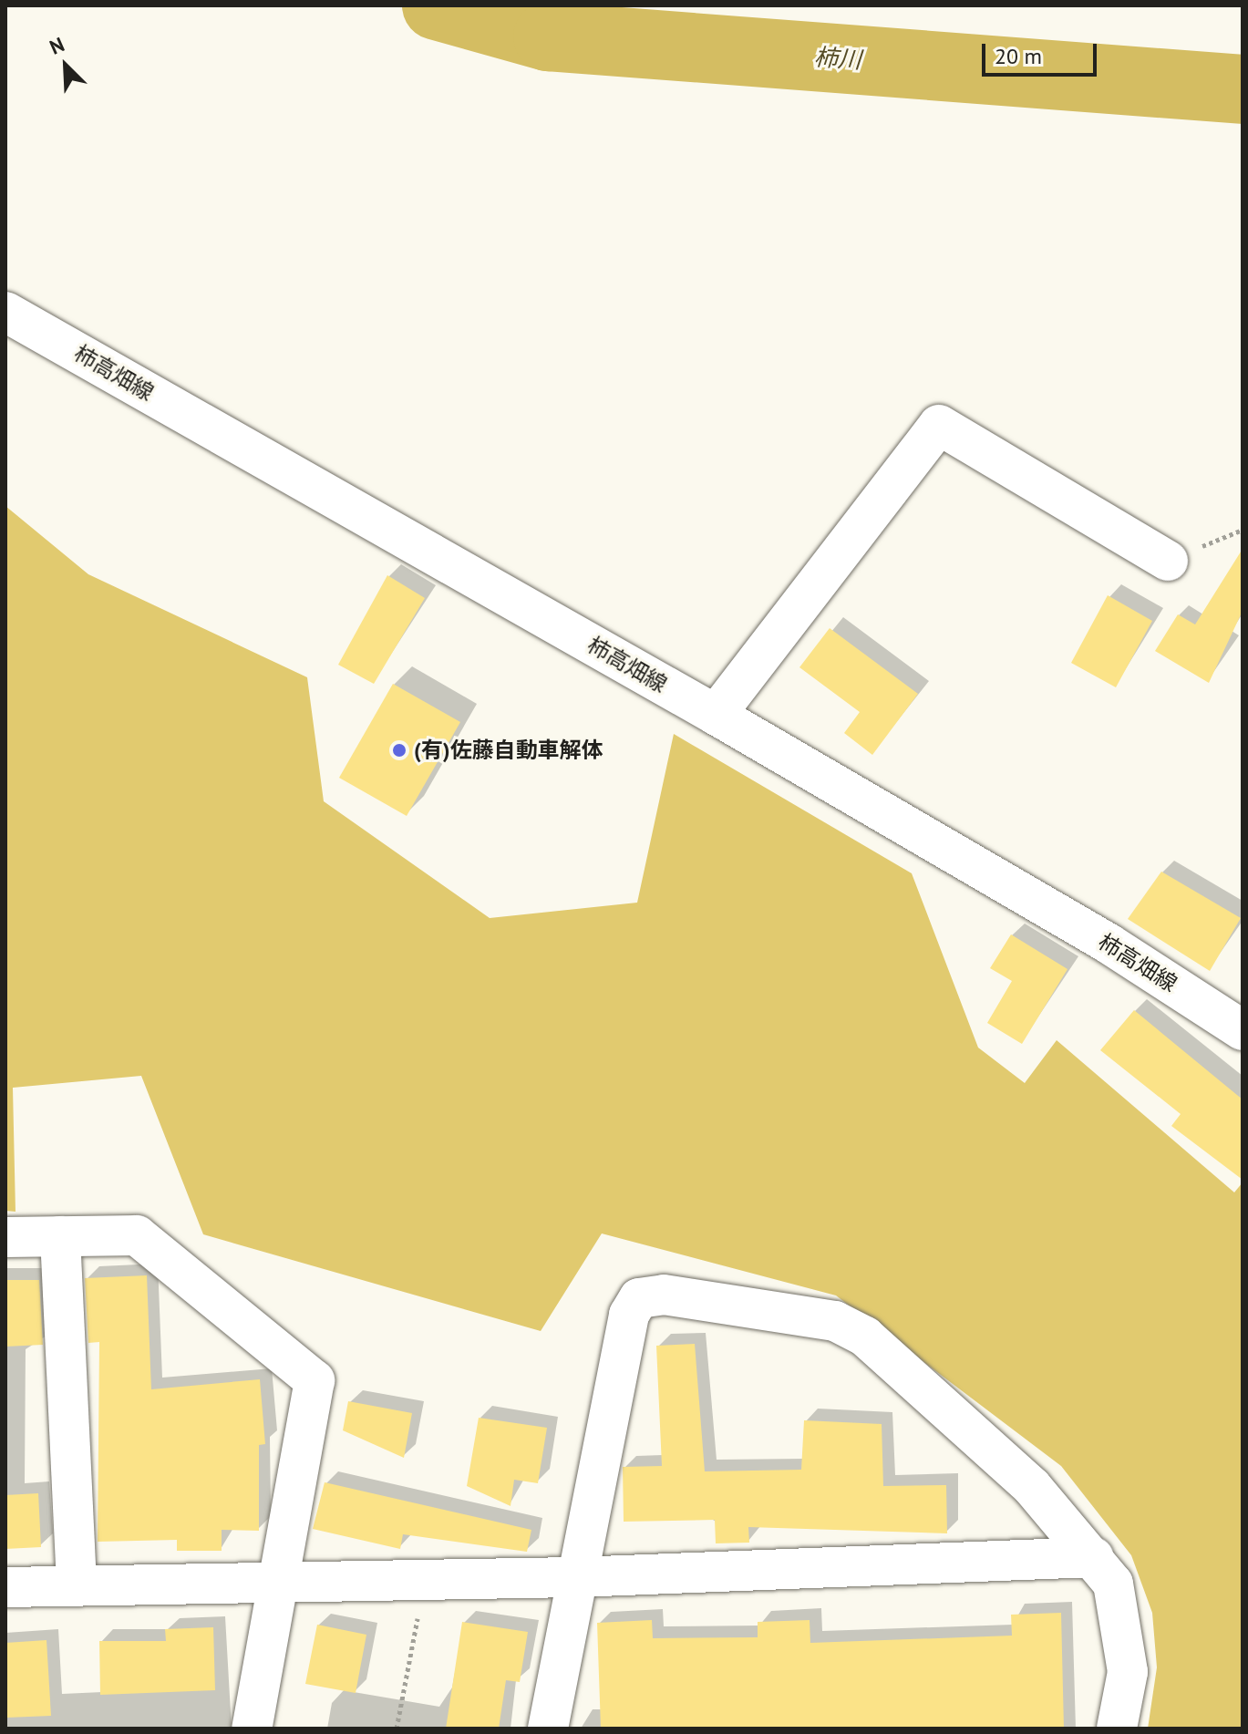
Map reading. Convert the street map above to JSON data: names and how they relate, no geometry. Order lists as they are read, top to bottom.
{
  "streets": {
    "street": ["柿高畑線"]
  },
  "water": ["柿川"],
  "places": ["(有)佐藤自動車解体"],
  "scale_bar": "20 m",
  "north": "top left"
}
